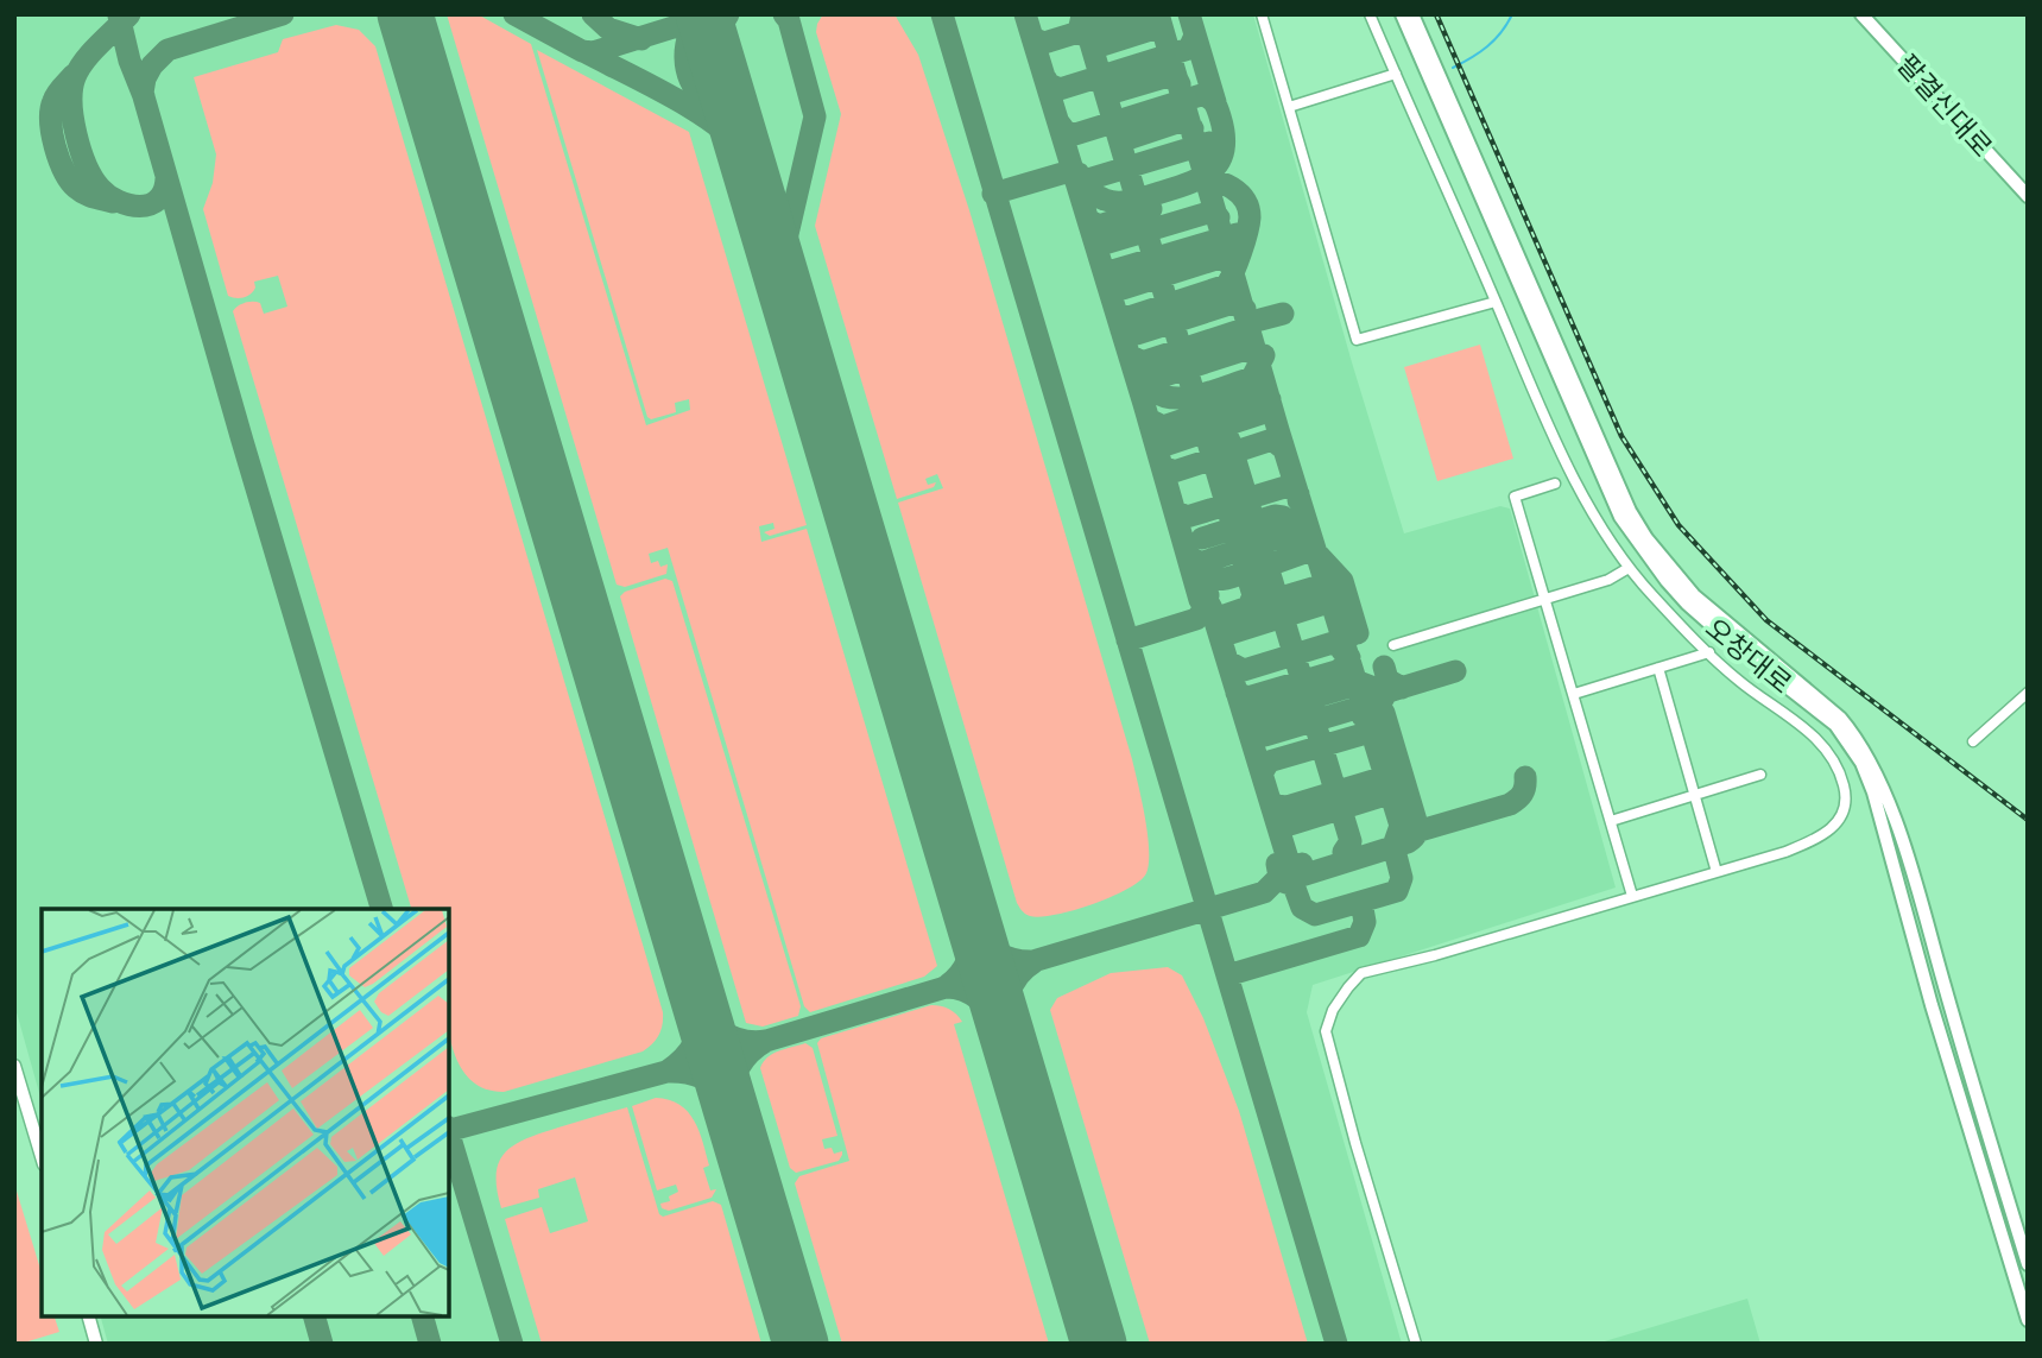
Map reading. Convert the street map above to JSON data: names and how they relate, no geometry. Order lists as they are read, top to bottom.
{
  "streets": {
    "main road": ["팔결신대로", "오창대로"]
  }
}
